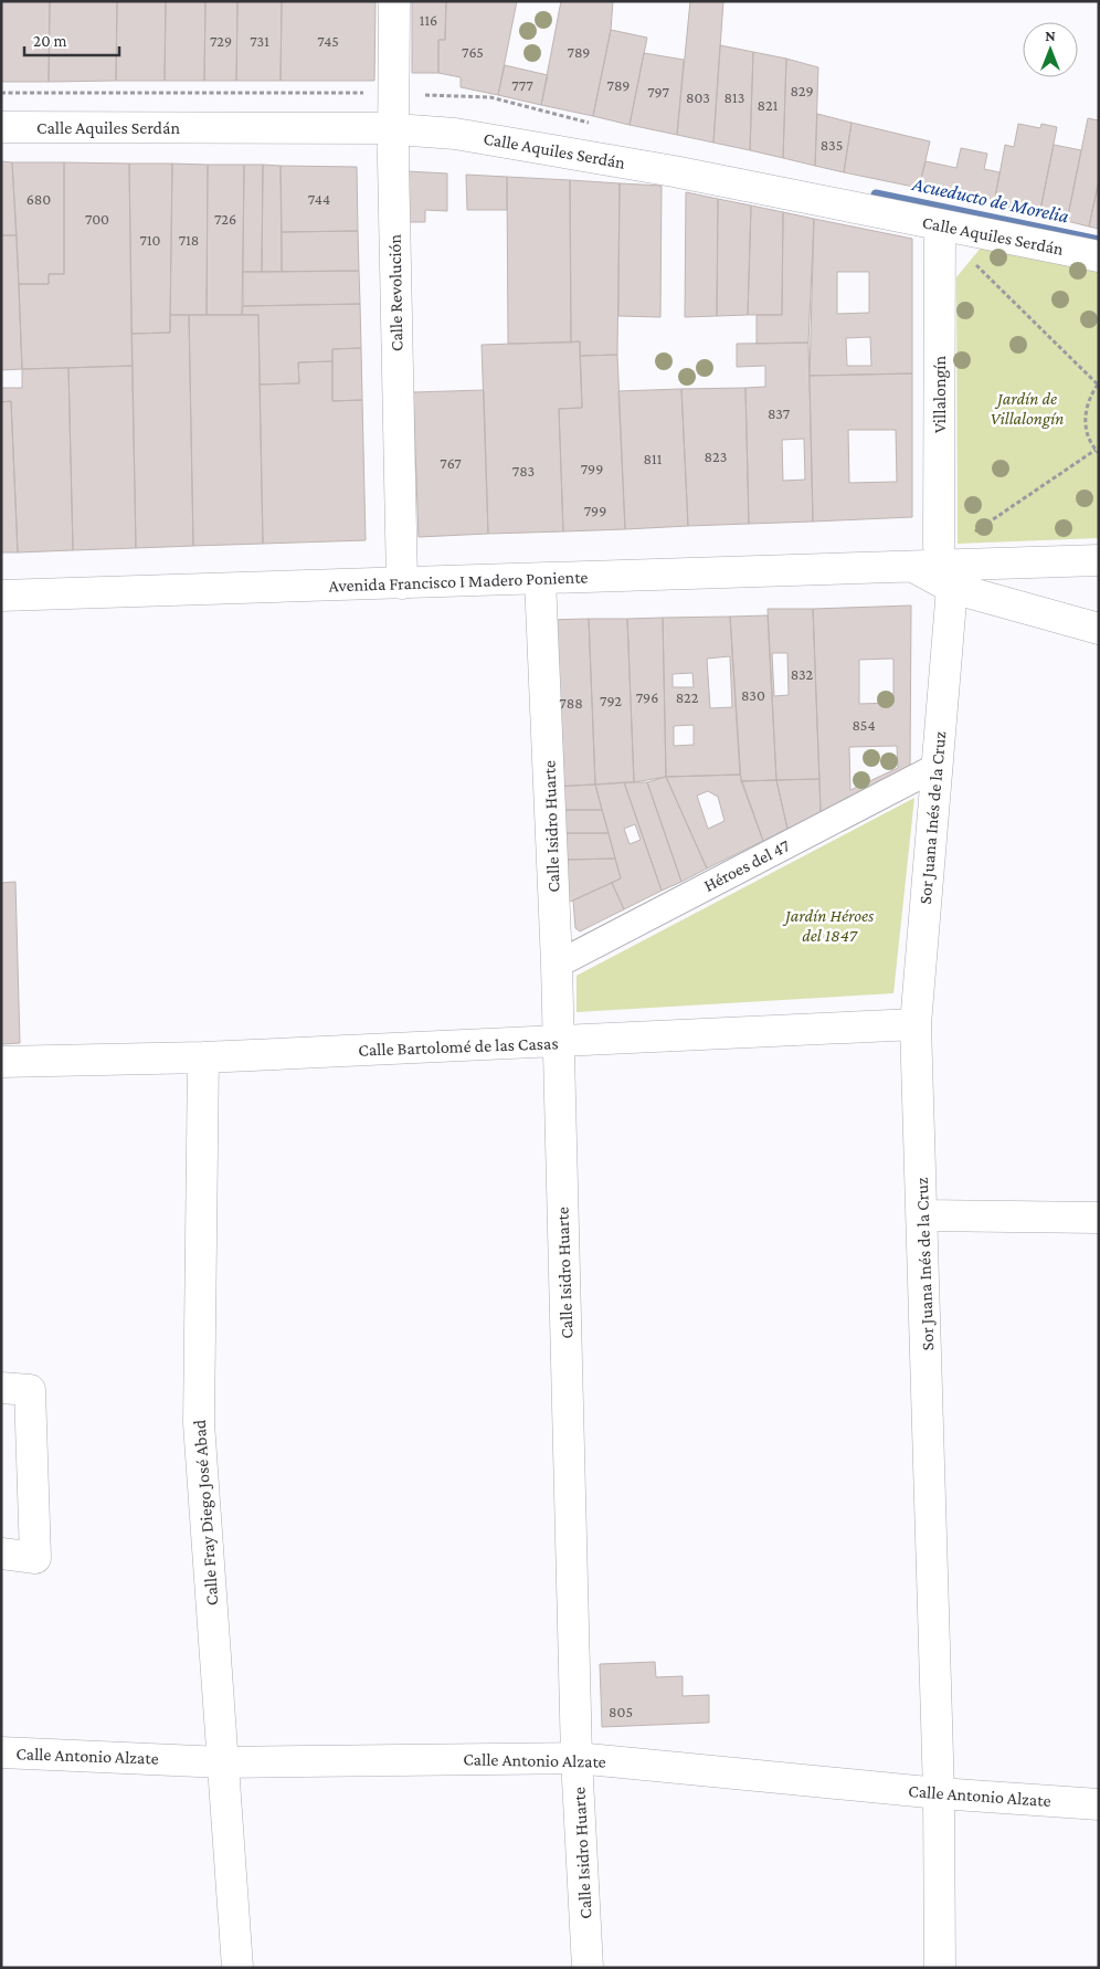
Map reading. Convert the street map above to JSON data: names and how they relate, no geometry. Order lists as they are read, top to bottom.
{
  "streets": {
    "street": [
      "Calle Aquiles Serdán",
      "Calle Revolución",
      "Villalongín",
      "Avenida Francisco I Madero Poniente",
      "Sor Juana Inés de la Cruz",
      "Calle Isidro Huarte",
      "Héroes del 47",
      "Calle Bartolomé de las Casas",
      "Calle Fray Diego José Abad",
      "Calle Antonio Alzate"
    ]
  },
  "crossings": [
    ["Calle Aquiles Serdán", "Calle Revolución"],
    ["Calle Aquiles Serdán", "Villalongín"],
    ["Calle Revolución", "Avenida Francisco I Madero Poniente"],
    ["Villalongín", "Avenida Francisco I Madero Poniente"],
    ["Villalongín", "Sor Juana Inés de la Cruz"],
    ["Avenida Francisco I Madero Poniente", "Sor Juana Inés de la Cruz"],
    ["Avenida Francisco I Madero Poniente", "Calle Isidro Huarte"],
    ["Sor Juana Inés de la Cruz", "Héroes del 47"],
    ["Sor Juana Inés de la Cruz", "Calle Bartolomé de las Casas"],
    ["Sor Juana Inés de la Cruz", "Calle Antonio Alzate"],
    ["Calle Isidro Huarte", "Héroes del 47"],
    ["Calle Isidro Huarte", "Calle Bartolomé de las Casas"],
    ["Calle Isidro Huarte", "Calle Antonio Alzate"],
    ["Calle Bartolomé de las Casas", "Calle Fray Diego José Abad"],
    ["Calle Fray Diego José Abad", "Calle Antonio Alzate"]
  ],
  "water": ["Acueducto de Morelia"],
  "parks": ["Jardín de Villalongín", "Jardín Héroes del 1847"],
  "house_numbers": [
    "116",
    "729",
    "731",
    "745",
    "765",
    "789",
    "777",
    "789",
    "829",
    "797",
    "803",
    "813",
    "821",
    "835",
    "680",
    "744",
    "700",
    "726",
    "710",
    "718",
    "837",
    "823",
    "811",
    "767",
    "799",
    "783",
    "799",
    "832",
    "830",
    "796",
    "822",
    "792",
    "788",
    "854",
    "805"
  ],
  "scale_bar": "20 m",
  "north": "top"
}
